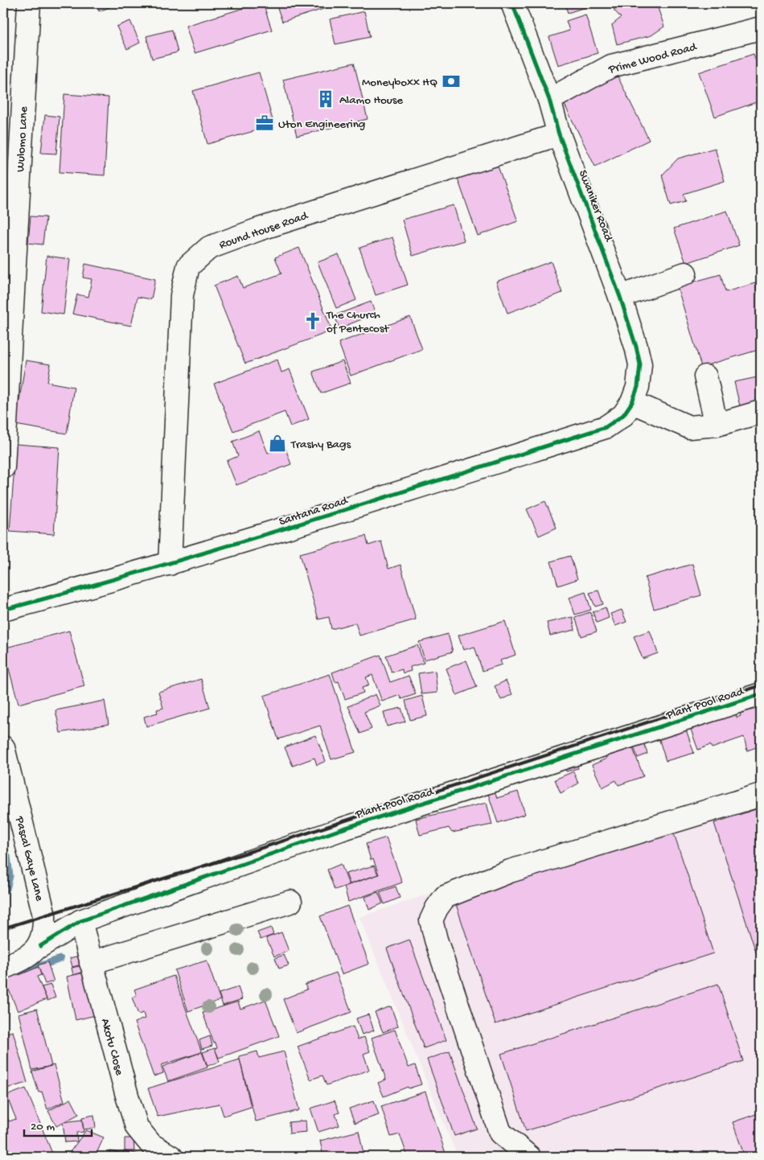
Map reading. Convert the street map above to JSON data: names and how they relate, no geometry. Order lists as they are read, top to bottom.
{
  "streets": {
    "street": [
      "Prime Wood Road",
      "Wulomo Lane",
      "Swaniker Road",
      "Round House Road",
      "Santana Road",
      "Plant Pool Road",
      "Pascal Gaye Lane",
      "Akotu Close"
    ]
  },
  "crossings": [
    ["Prime Wood Road", "Swaniker Road"],
    ["Swaniker Road", "Round House Road"],
    ["Swaniker Road", "Santana Road"],
    ["Round House Road", "Santana Road"],
    ["Plant Pool Road", "Pascal Gaye Lane"],
    ["Plant Pool Road", "Akotu Close"]
  ],
  "places": {
    "bank": ["Moneyboxx HQ"],
    "building": ["Alamo House"],
    "office": ["Uton Engineering"],
    "church": ["The Church of Pentecost"],
    "shop": ["Trashy Bags"]
  },
  "scale_bar": "20 m"
}
